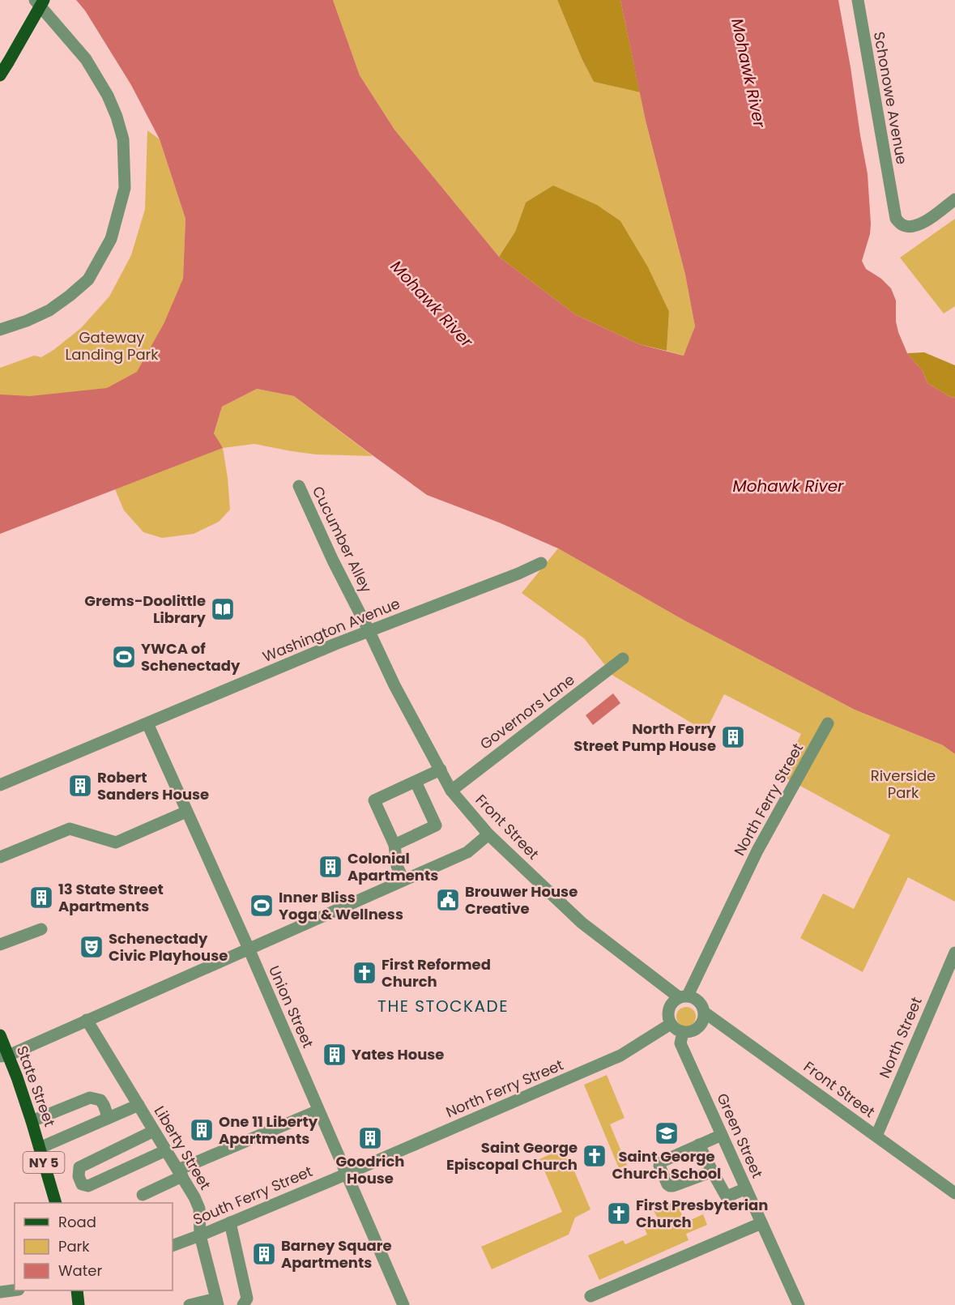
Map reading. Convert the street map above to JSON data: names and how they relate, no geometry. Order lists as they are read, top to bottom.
{
  "streets": {
    "main road": ["State Street", "NY 5"],
    "street": [
      "Schonowe Avenue",
      "Cucumber Alley",
      "Washington Avenue",
      "Governors Lane",
      "North Ferry Street",
      "Front Street",
      "Union Street",
      "North Street",
      "Green Street",
      "Liberty Street",
      "South Ferry Street"
    ]
  },
  "crossings": [
    ["Cucumber Alley", "Washington Avenue"],
    ["Cucumber Alley", "Front Street"],
    ["Washington Avenue", "Front Street"],
    ["Washington Avenue", "Union Street"],
    ["Governors Lane", "Front Street"],
    ["North Ferry Street", "Front Street"],
    ["North Ferry Street", "Union Street"],
    ["North Ferry Street", "Green Street"],
    ["North Ferry Street", "South Ferry Street"],
    ["Front Street", "North Street"],
    ["Front Street", "Green Street"],
    ["Union Street", "South Ferry Street"],
    ["Liberty Street", "South Ferry Street"]
  ],
  "districts": ["THE STOCKADE"],
  "water": ["Mohawk River"],
  "parks": ["Gateway Landing Park", "Riverside Park"],
  "places": {
    "library": ["Grems-Doolittle Library"],
    "sports": ["YWCA of Schenectady", "Inner Bliss Yoga & Wellness"],
    "building": [
      "North Ferry Street Pump House",
      "Robert Sanders House",
      "Colonial Apartments",
      "13 State Street Apartments",
      "Yates House",
      "One 11 Liberty Apartments",
      "Goodrich House",
      "Barney Square Apartments"
    ],
    "public building": ["Brouwer House Creative"],
    "theatre": ["Schenectady Civic Playhouse"],
    "church": ["First Reformed Church", "Saint George Episcopal Church", "First Presbyterian Church"],
    "school or university": ["Saint George Church School"]
  },
  "legend": ["Road", "Park", "Water"]
}
